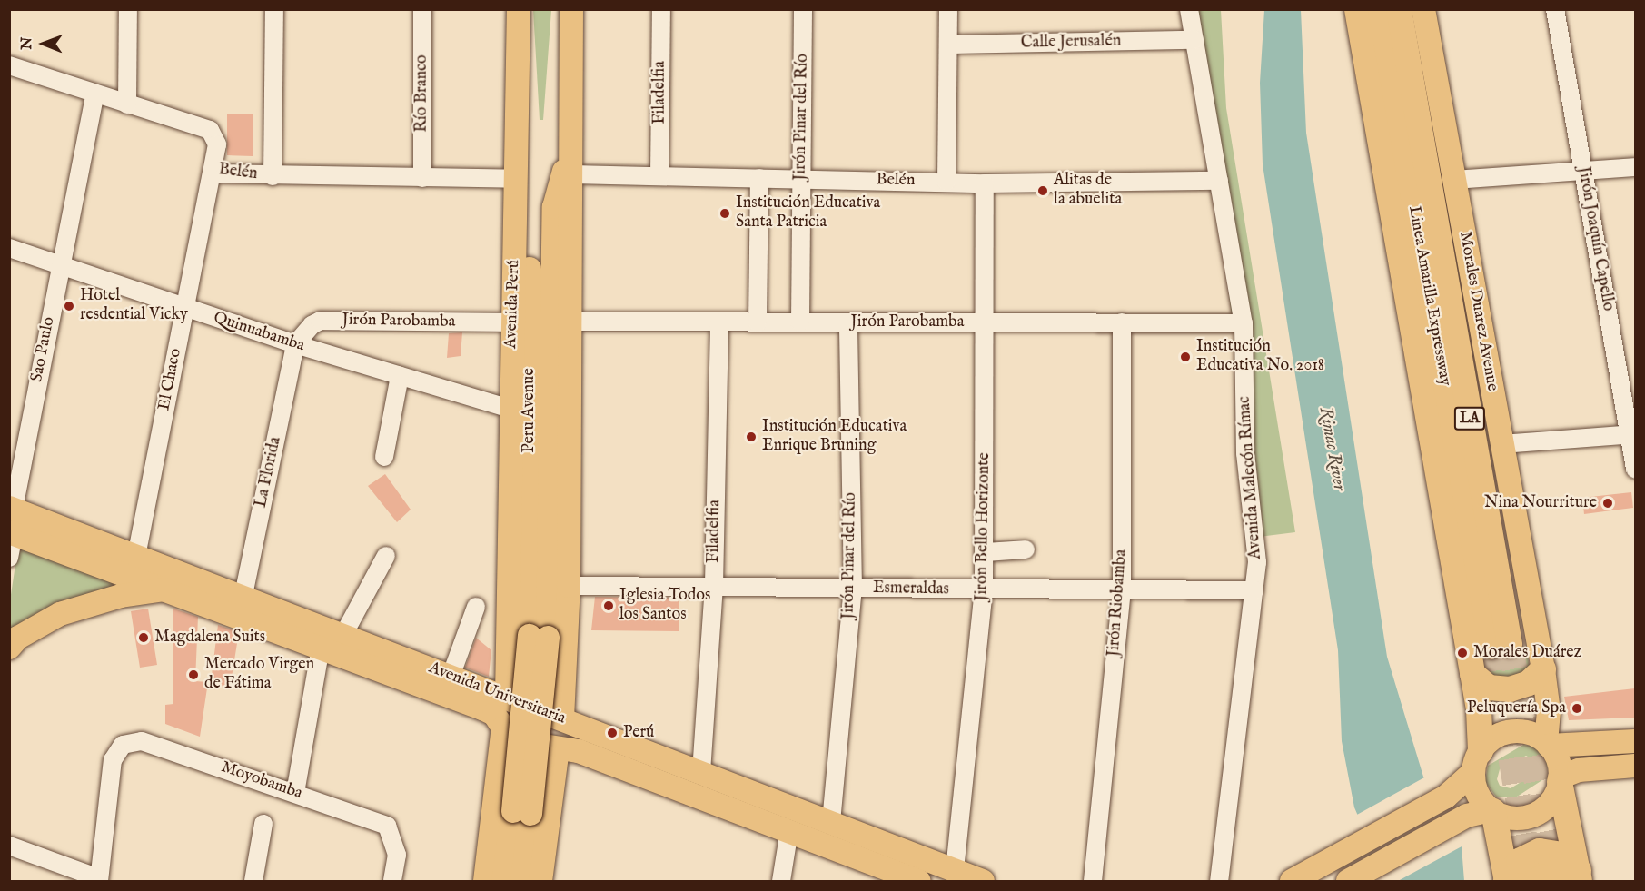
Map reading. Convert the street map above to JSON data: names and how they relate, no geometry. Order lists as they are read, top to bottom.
{
  "streets": {
    "highway": ["Linea Amarilla Expressway", "LA"],
    "main road": [
      "Avenida Perú",
      "Morales Duarez Avenue",
      "Peru Avenue",
      "Avenida Universitaria"
    ],
    "street": [
      "Calle Jerusalén",
      "Filadelfia",
      "Río Branco",
      "Jirón Pinar del Río",
      "Belén",
      "Jirón Joaquín Capello",
      "Jirón Parobamba",
      "Quinuabamba",
      "Sao Paulo",
      "El Chaco",
      "La Florida",
      "Avenida Malecón Rímac",
      "Jirón Bello Horizonte",
      "Esmeraldas",
      "Jirón Riobamba",
      "Moyobamba"
    ]
  },
  "crossings": [
    ["Calle Jerusalén", "Avenida Malecón Rímac"],
    ["Filadelfia", "Belén"],
    ["Filadelfia", "Jirón Parobamba"],
    ["Filadelfia", "Esmeraldas"],
    ["Filadelfia", "Avenida Universitaria"],
    ["Río Branco", "Belén"],
    ["Jirón Pinar del Río", "Belén"],
    ["Jirón Pinar del Río", "Jirón Parobamba"],
    ["Jirón Pinar del Río", "Esmeraldas"],
    ["Jirón Pinar del Río", "Avenida Universitaria"],
    ["Belén", "Avenida Perú"],
    ["Belén", "Sao Paulo"],
    ["Belén", "El Chaco"],
    ["Belén", "Avenida Malecón Rímac"],
    ["Belén", "Jirón Bello Horizonte"],
    ["Avenida Perú", "Jirón Parobamba"],
    ["Avenida Perú", "Quinuabamba"],
    ["Avenida Perú", "Avenida Universitaria"],
    ["Jirón Parobamba", "Quinuabamba"],
    ["Jirón Parobamba", "La Florida"],
    ["Jirón Parobamba", "Avenida Malecón Rímac"],
    ["Jirón Parobamba", "Jirón Bello Horizonte"],
    ["Jirón Parobamba", "Jirón Riobamba"],
    ["Quinuabamba", "Sao Paulo"],
    ["Quinuabamba", "El Chaco"],
    ["Quinuabamba", "La Florida"],
    ["Sao Paulo", "Avenida Universitaria"],
    ["El Chaco", "Avenida Universitaria"],
    ["La Florida", "Avenida Universitaria"],
    ["Avenida Malecón Rímac", "Esmeraldas"],
    ["Jirón Bello Horizonte", "Esmeraldas"],
    ["Jirón Bello Horizonte", "Avenida Universitaria"],
    ["Esmeraldas", "Jirón Riobamba"]
  ],
  "water": ["Rimac River"],
  "places": [
    "Alitas de la abuelita",
    "Institución Educativa Santa Patricia",
    "Hotel resdential Vicky",
    "Institución Educativa No. 2018",
    "Institución Educativa Enrique Bruning",
    "Nina Nourriture",
    "Iglesia Todos los Santos",
    "Magdalena Suits",
    "Morales Duárez",
    "Mercado Virgen de Fátima",
    "Peluquería Spa",
    "Perú"
  ],
  "north": "left"
}
